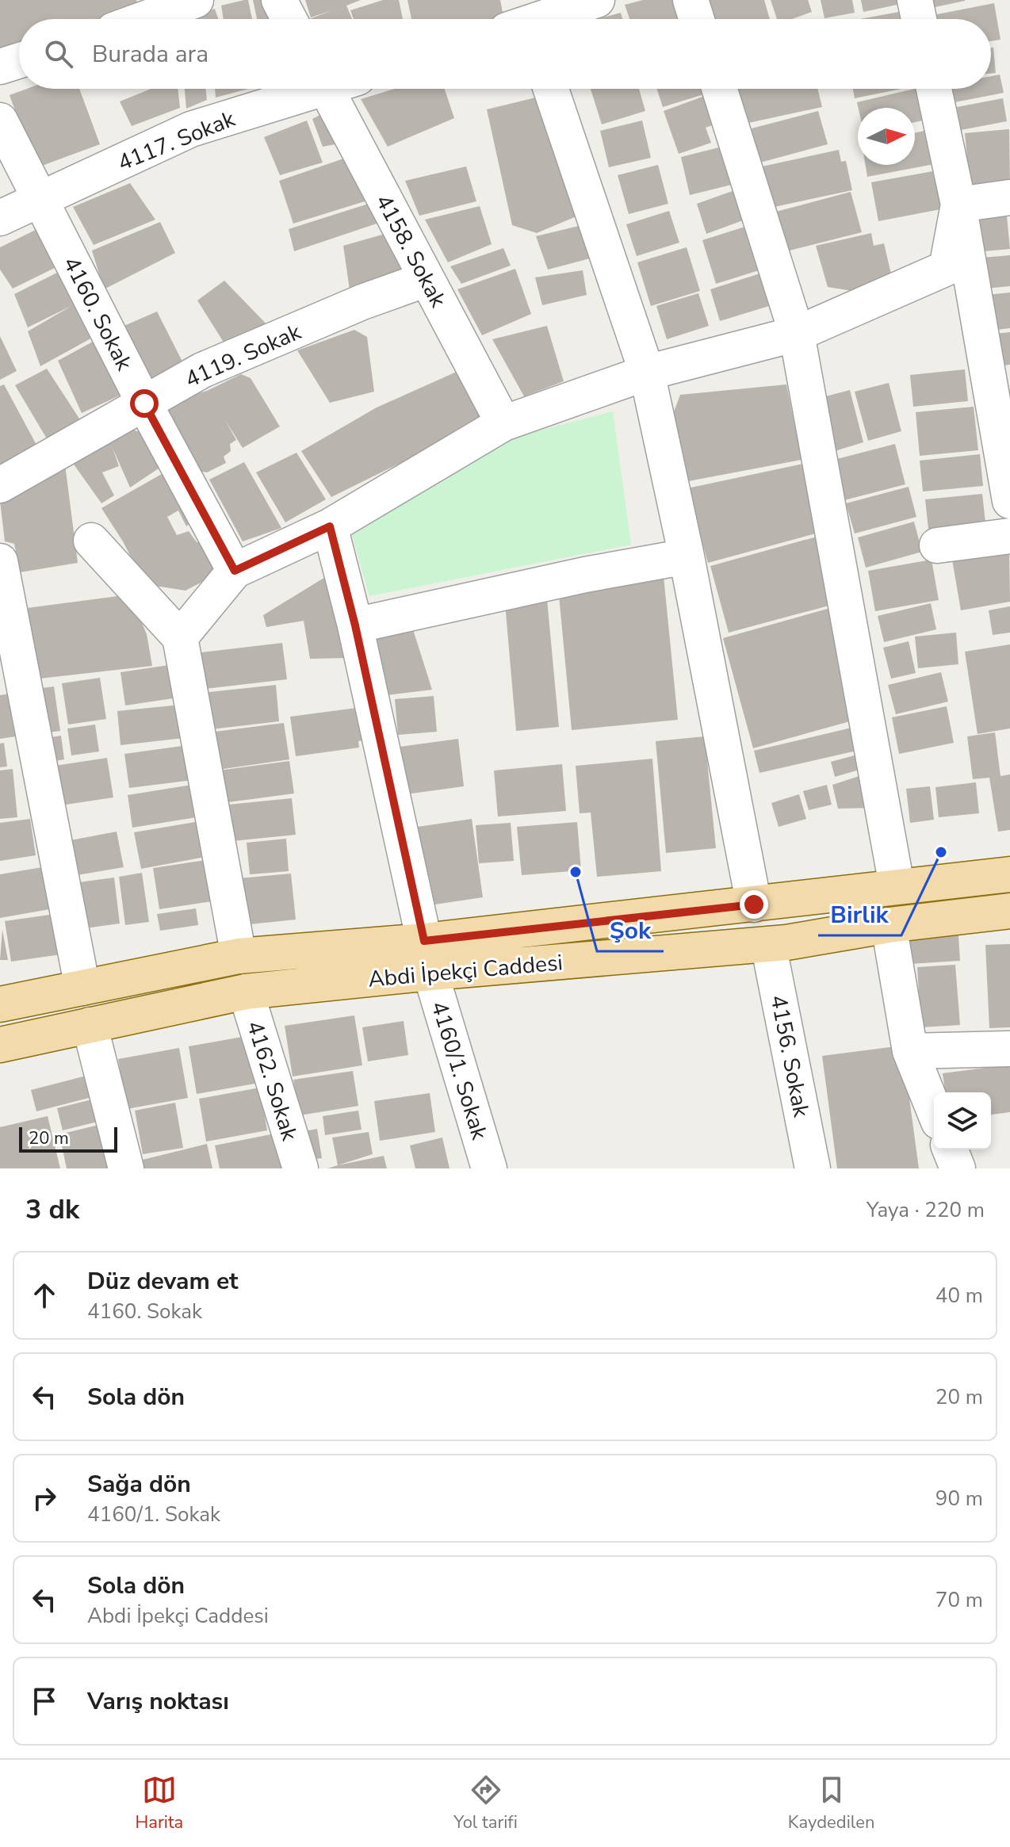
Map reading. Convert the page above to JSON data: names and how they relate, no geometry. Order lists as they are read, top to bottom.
{
  "streets": {
    "main road": ["Abdi İpekçi Caddesi"],
    "street": [
      "4117. Sokak",
      "4158. Sokak",
      "4160. Sokak",
      "4119. Sokak",
      "4156. Sokak",
      "4160/1. Sokak",
      "4162. Sokak"
    ]
  },
  "crossings": [
    ["4117. Sokak", "4160. Sokak"],
    ["4158. Sokak", "4119. Sokak"],
    ["4160. Sokak", "4119. Sokak"],
    ["Abdi İpekçi Caddesi", "4156. Sokak"],
    ["Abdi İpekçi Caddesi", "4160/1. Sokak"],
    ["Abdi İpekçi Caddesi", "4162. Sokak"]
  ],
  "places": ["Birlik", "Şok"],
  "scale_bar": "20 m",
  "north": "right",
  "page": {
    "search": "Burada ara",
    "scale": "20 m",
    "heading": ["3 dk", "Yaya · 220 m"],
    "list": [
      ["Düz devam et", "4160. Sokak", "40 m"],
      ["Sola dön", "20 m"],
      ["Sağa dön", "4160/1. Sokak", "90 m"],
      ["Sola dön", "Abdi İpekçi Caddesi", "70 m"],
      "Varış noktası"
    ],
    "nav": ["Harita", "Yol tarifi", "Kaydedilen"]
  }
}
